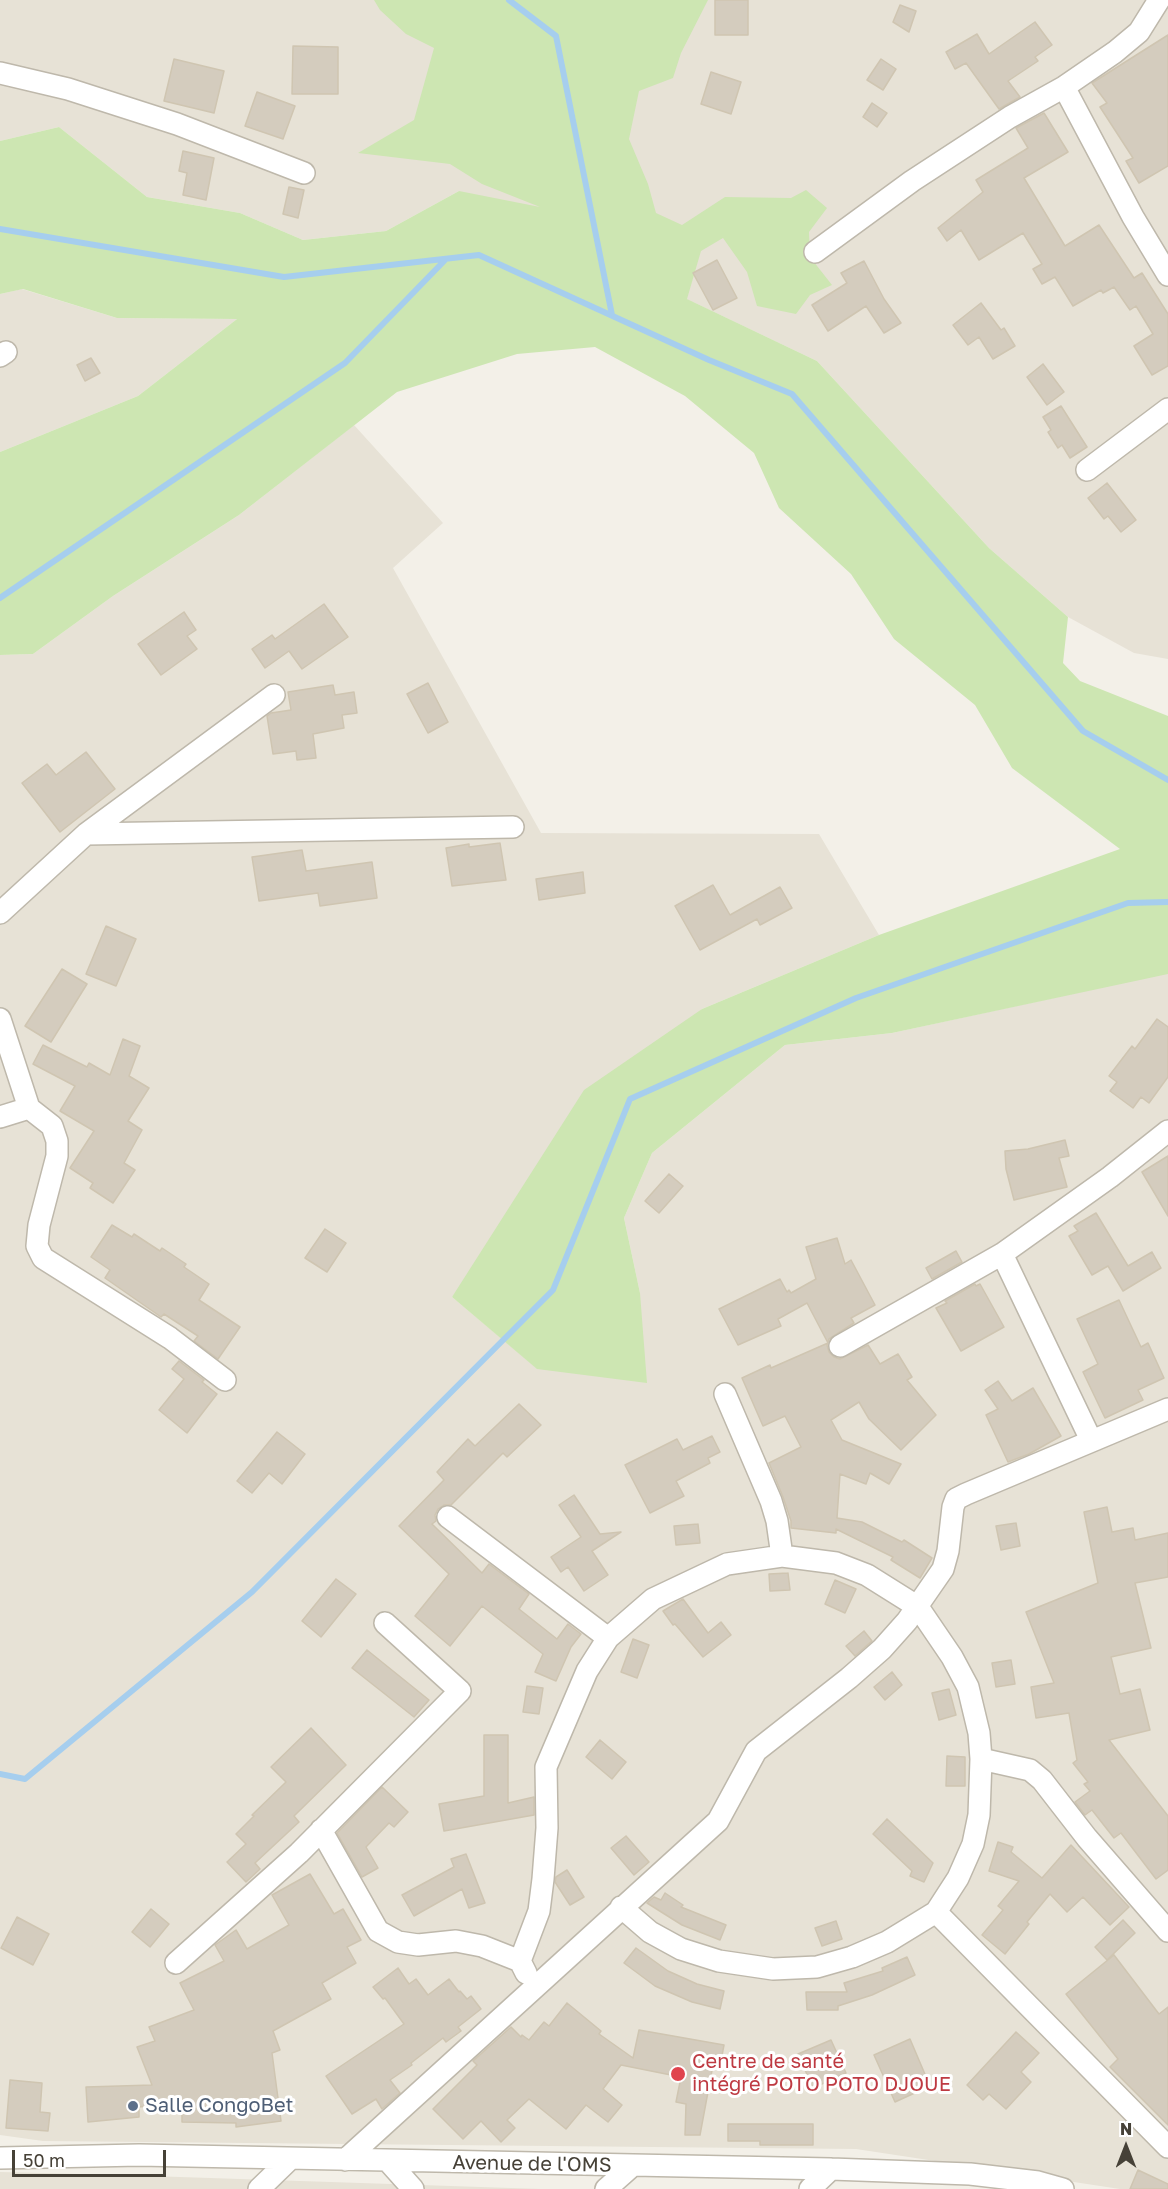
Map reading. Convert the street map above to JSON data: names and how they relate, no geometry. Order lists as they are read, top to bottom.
{
  "streets": {
    "street": ["Avenue de l'OMS"]
  },
  "places": ["Centre de santé intégré POTO POTO DJOUE", "Salle CongoBet"],
  "scale_bar": "50 m",
  "north": "top"
}
